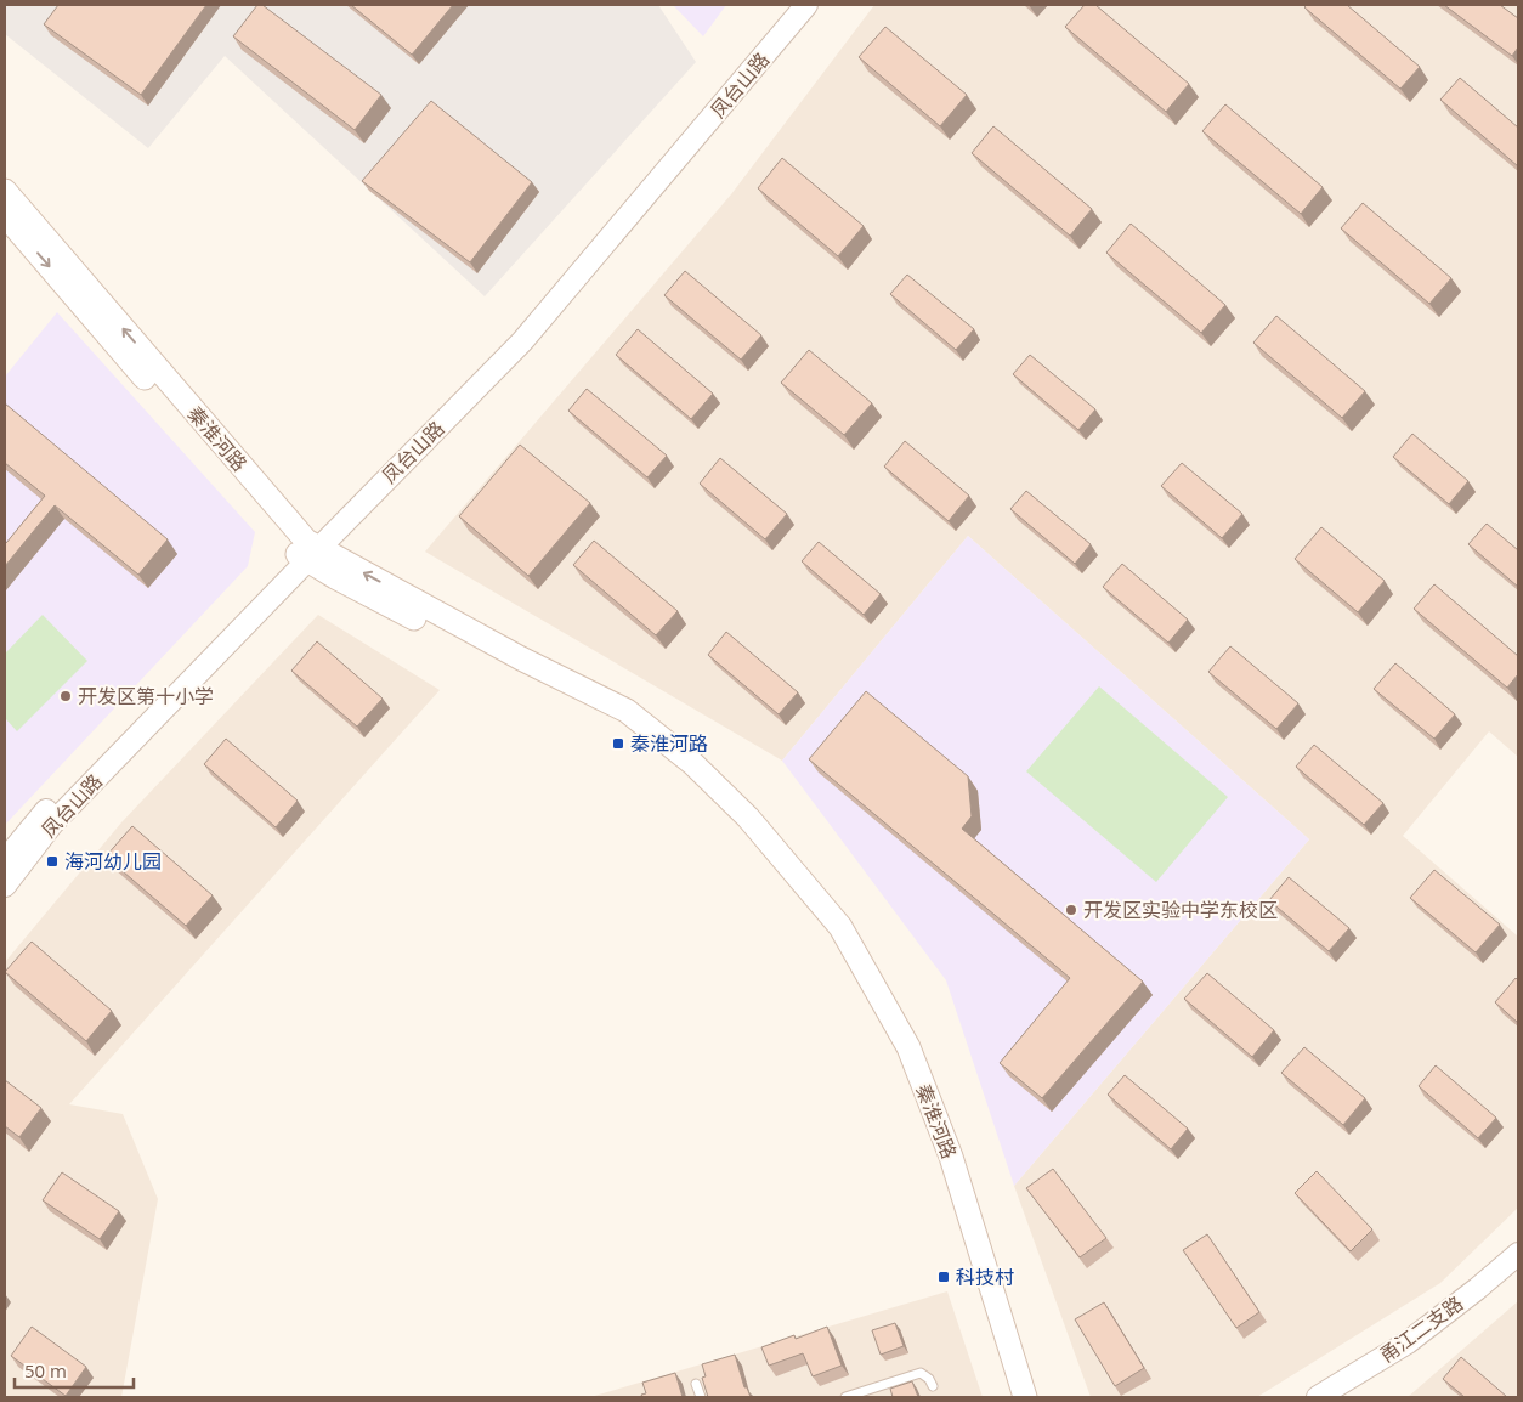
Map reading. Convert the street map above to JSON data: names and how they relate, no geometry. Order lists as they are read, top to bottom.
{
  "streets": {
    "main road": ["秦淮河路"],
    "street": ["凤台山路", "甬江二支路"]
  },
  "crossings": [
    ["凤台山路", "秦淮河路"]
  ],
  "places": {
    "other": ["开发区第十小学", "开发区实验中学东校区"],
    "transit": ["秦淮河路", "海河幼儿园", "科技村"]
  },
  "scale_bar": "50 m"
}
